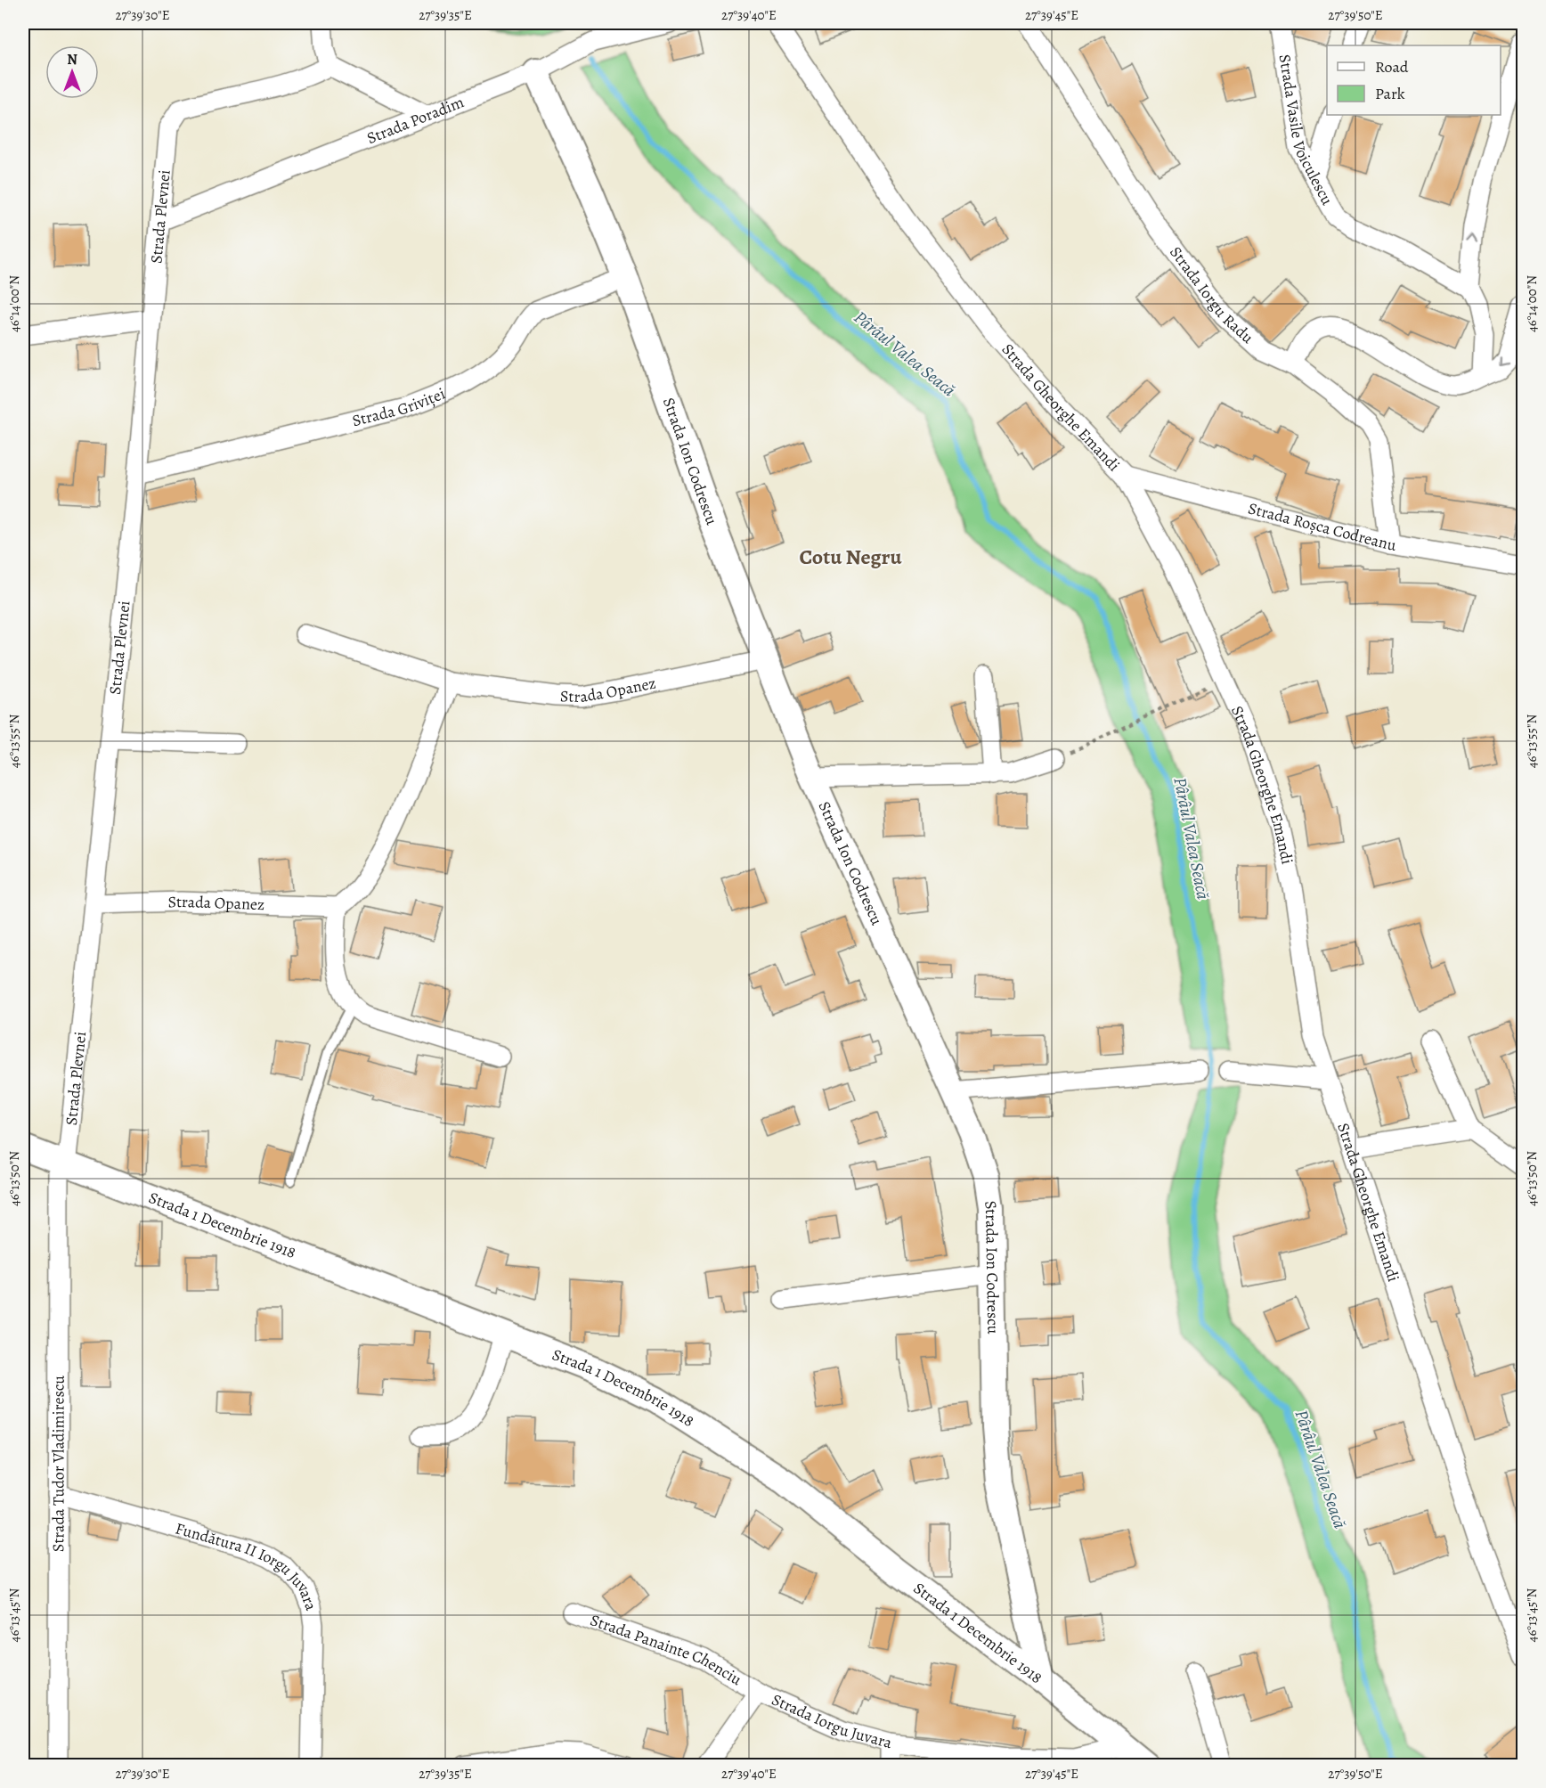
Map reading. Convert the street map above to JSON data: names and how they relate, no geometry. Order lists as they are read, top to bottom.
{
  "streets": {
    "main road": ["Strada Ion Codrescu", "Strada 1 Decembrie 1918"],
    "street": [
      "Strada Poradim",
      "Strada Vasile Voiculescu",
      "Strada Plevnei",
      "Strada Iorgu Radu",
      "Strada Griviței",
      "Strada Gheorghe Emandi",
      "Strada Roșca Codreanu",
      "Strada Opanez",
      "Strada Tudor Vladimirescu",
      "Fundătura II Iorgu Juvara",
      "Strada Panainte Chenciu",
      "Strada Iorgu Juvara"
    ]
  },
  "crossings": [
    ["Strada Poradim", "Strada Plevnei"],
    ["Strada Poradim", "Strada Ion Codrescu"],
    ["Strada Plevnei", "Strada Griviței"],
    ["Strada Plevnei", "Strada Opanez"],
    ["Strada Plevnei", "Strada 1 Decembrie 1918"],
    ["Strada Plevnei", "Strada Tudor Vladimirescu"],
    ["Strada Iorgu Radu", "Strada Roșca Codreanu"],
    ["Strada Griviței", "Strada Ion Codrescu"],
    ["Strada Gheorghe Emandi", "Strada Roșca Codreanu"],
    ["Strada Ion Codrescu", "Strada Opanez"],
    ["Strada Ion Codrescu", "Strada 1 Decembrie 1918"],
    ["Strada 1 Decembrie 1918", "Strada Tudor Vladimirescu"],
    ["Strada 1 Decembrie 1918", "Strada Iorgu Juvara"],
    ["Strada Tudor Vladimirescu", "Fundătura II Iorgu Juvara"],
    ["Strada Panainte Chenciu", "Strada Iorgu Juvara"]
  ],
  "districts": ["Cotu Negru"],
  "water": ["Pârâul Valea Seacă"],
  "legend": ["Road", "Park"],
  "north": "top",
  "coordinates": [
    "27°39'30\"E",
    "27°39'35\"E",
    "27°39'40\"E",
    "27°39'45\"E",
    "27°39'50\"E",
    "46°14'00\"N",
    "46°13'55\"N",
    "46°13'50\"N",
    "46°13'45\"N"
  ]
}
